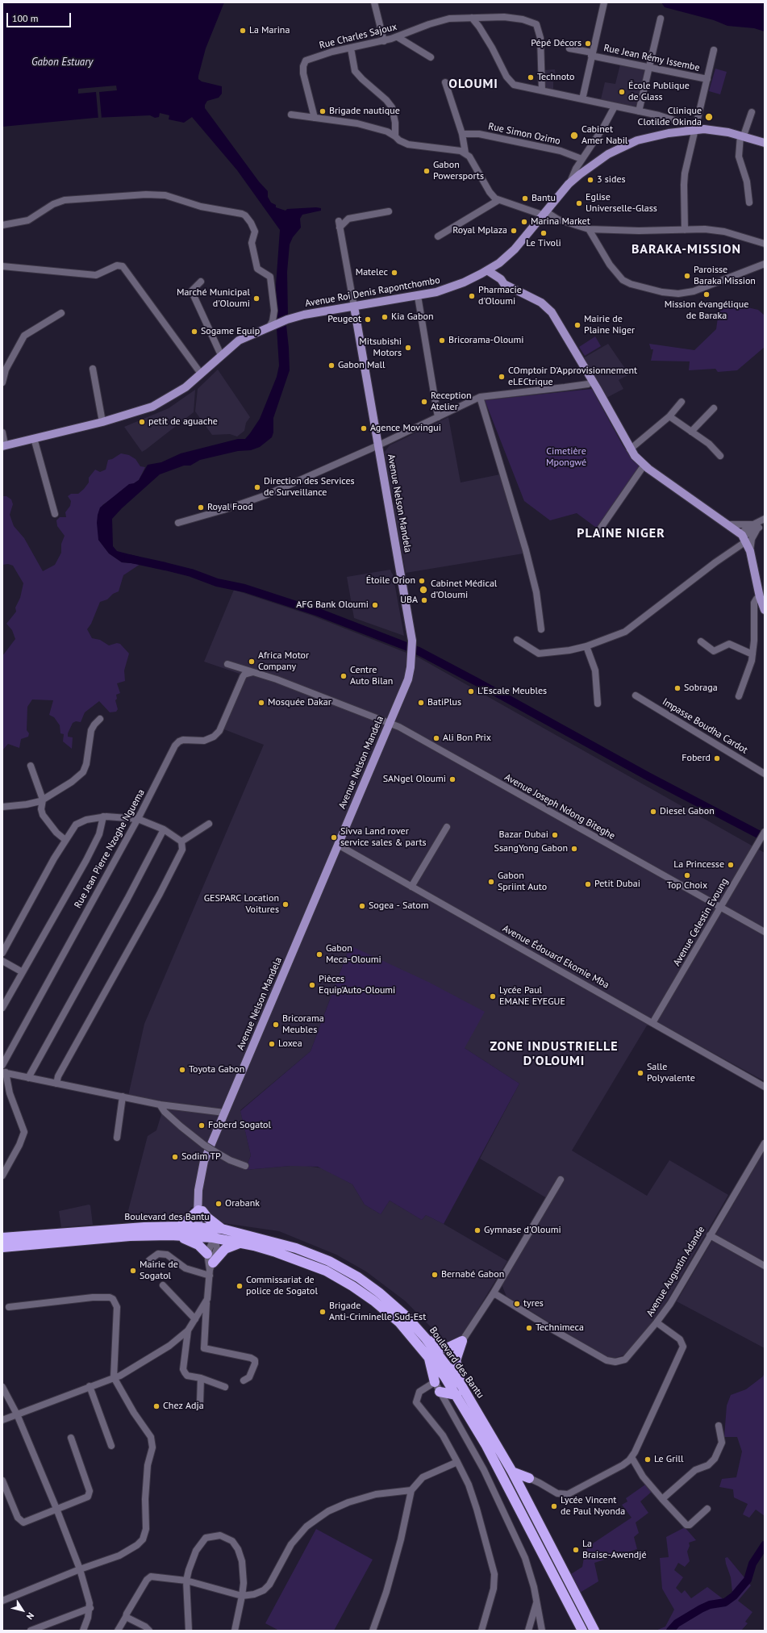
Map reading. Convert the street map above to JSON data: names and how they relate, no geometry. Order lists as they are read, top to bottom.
{
  "streets": {
    "highway": ["Boulevard des Bantu"],
    "main road": ["Avenue Roi Denis Rapontchombo", "Avenue Nelson Mandela"],
    "street": [
      "Rue Charles Sajoux",
      "Rue Jean Rémy Issembe",
      "Rue Simon Ozimo",
      "Impasse Boudha Cardot",
      "Avenue Joseph Ndong Biteghe",
      "Rue Jean Pierre Nzoghe Nguema",
      "Avenue Celestin Evoung",
      "Avenue Édouard Ekomie Mba",
      "Avenue Augustin Adande"
    ]
  },
  "crossings": [
    ["Avenue Roi Denis Rapontchombo", "Avenue Nelson Mandela"],
    ["Avenue Nelson Mandela", "Avenue Joseph Ndong Biteghe"],
    ["Avenue Nelson Mandela", "Avenue Édouard Ekomie Mba"],
    ["Avenue Nelson Mandela", "Boulevard des Bantu"],
    ["Avenue Joseph Ndong Biteghe", "Rue Jean Pierre Nzoghe Nguema"],
    ["Avenue Joseph Ndong Biteghe", "Avenue Celestin Evoung"],
    ["Avenue Celestin Evoung", "Avenue Édouard Ekomie Mba"]
  ],
  "districts": [
    "OLOUMI",
    "BARAKA-MISSION",
    "PLAINE NIGER",
    "ZONE INDUSTRIELLE D'OLOUMI"
  ],
  "water": ["Gabon Estuary"],
  "parks": ["Cimetière Mpongwé"],
  "places": [
    "La Marina",
    "Pépé Décors",
    "Technoto",
    "École Publique de Glass",
    "Brigade nautique",
    "Clinique Clotilde Okinda",
    "Cabinet Amer Nabil",
    "Gabon Powersports",
    "3 sides",
    "Bantu",
    "Eglise Universelle-Glass",
    "Marina Market",
    "Royal Mplaza",
    "Le Tivoli",
    "Matelec",
    "Paroisse Baraka Mission",
    "Mission évangélique de Baraka",
    "Pharmacie d'Oloumi",
    "Marché Municipal d'Oloumi",
    "Kia Gabon",
    "Peugeot",
    "Mairie de Plaine Niger",
    "Sogame Equip",
    "Bricorama-Oloumi",
    "Mitsubishi Motors",
    "Gabon Mall",
    "COmptoir D'Approvisionnement eLECtrique",
    "Reception Atelier",
    "petit de aguache",
    "Agence Movingui",
    "Direction des Services de Surveillance",
    "Royal Food",
    "Étoile Orion",
    "Cabinet Médical d'Oloumi",
    "UBA",
    "AFG Bank Oloumi",
    "Africa Motor Company",
    "Centre Auto Bilan",
    "Sobraga",
    "L'Escale Meubles",
    "Mosquée Dakar",
    "BatiPlus",
    "Ali Bon Prix",
    "Foberd",
    "SANgel Oloumi",
    "Diesel Gabon",
    "Bazar Dubai",
    "Sivva Land rover service sales & parts",
    "SsangYong Gabon",
    "La Princesse",
    "Top Choix",
    "Gabon Spriint Auto",
    "Petit Dubai",
    "GESPARC Location Voitures",
    "Sogea - Satom",
    "Gabon Meca-Oloumi",
    "Pièces Equip'Auto-Oloumi",
    "Lycée Paul EMANE EYEGUE",
    "Bricorama Meubles",
    "Loxea",
    "Toyota Gabon",
    "Salle Polyvalente",
    "Foberd Sogatol",
    "Sodim TP",
    "Orabank",
    "Gymnase d'Oloumi",
    "Mairie de Sogatol",
    "Bernabé Gabon",
    "Commissariat de police de Sogatol",
    "tyres",
    "Brigade Anti-Criminelle Sud-Est",
    "Technimeca",
    "Chez Adja",
    "Le Grill",
    "Lycée Vincent de Paul Nyonda",
    "La Braise-Awendjé"
  ],
  "scale_bar": "100 m",
  "north": "bottom right"
}
